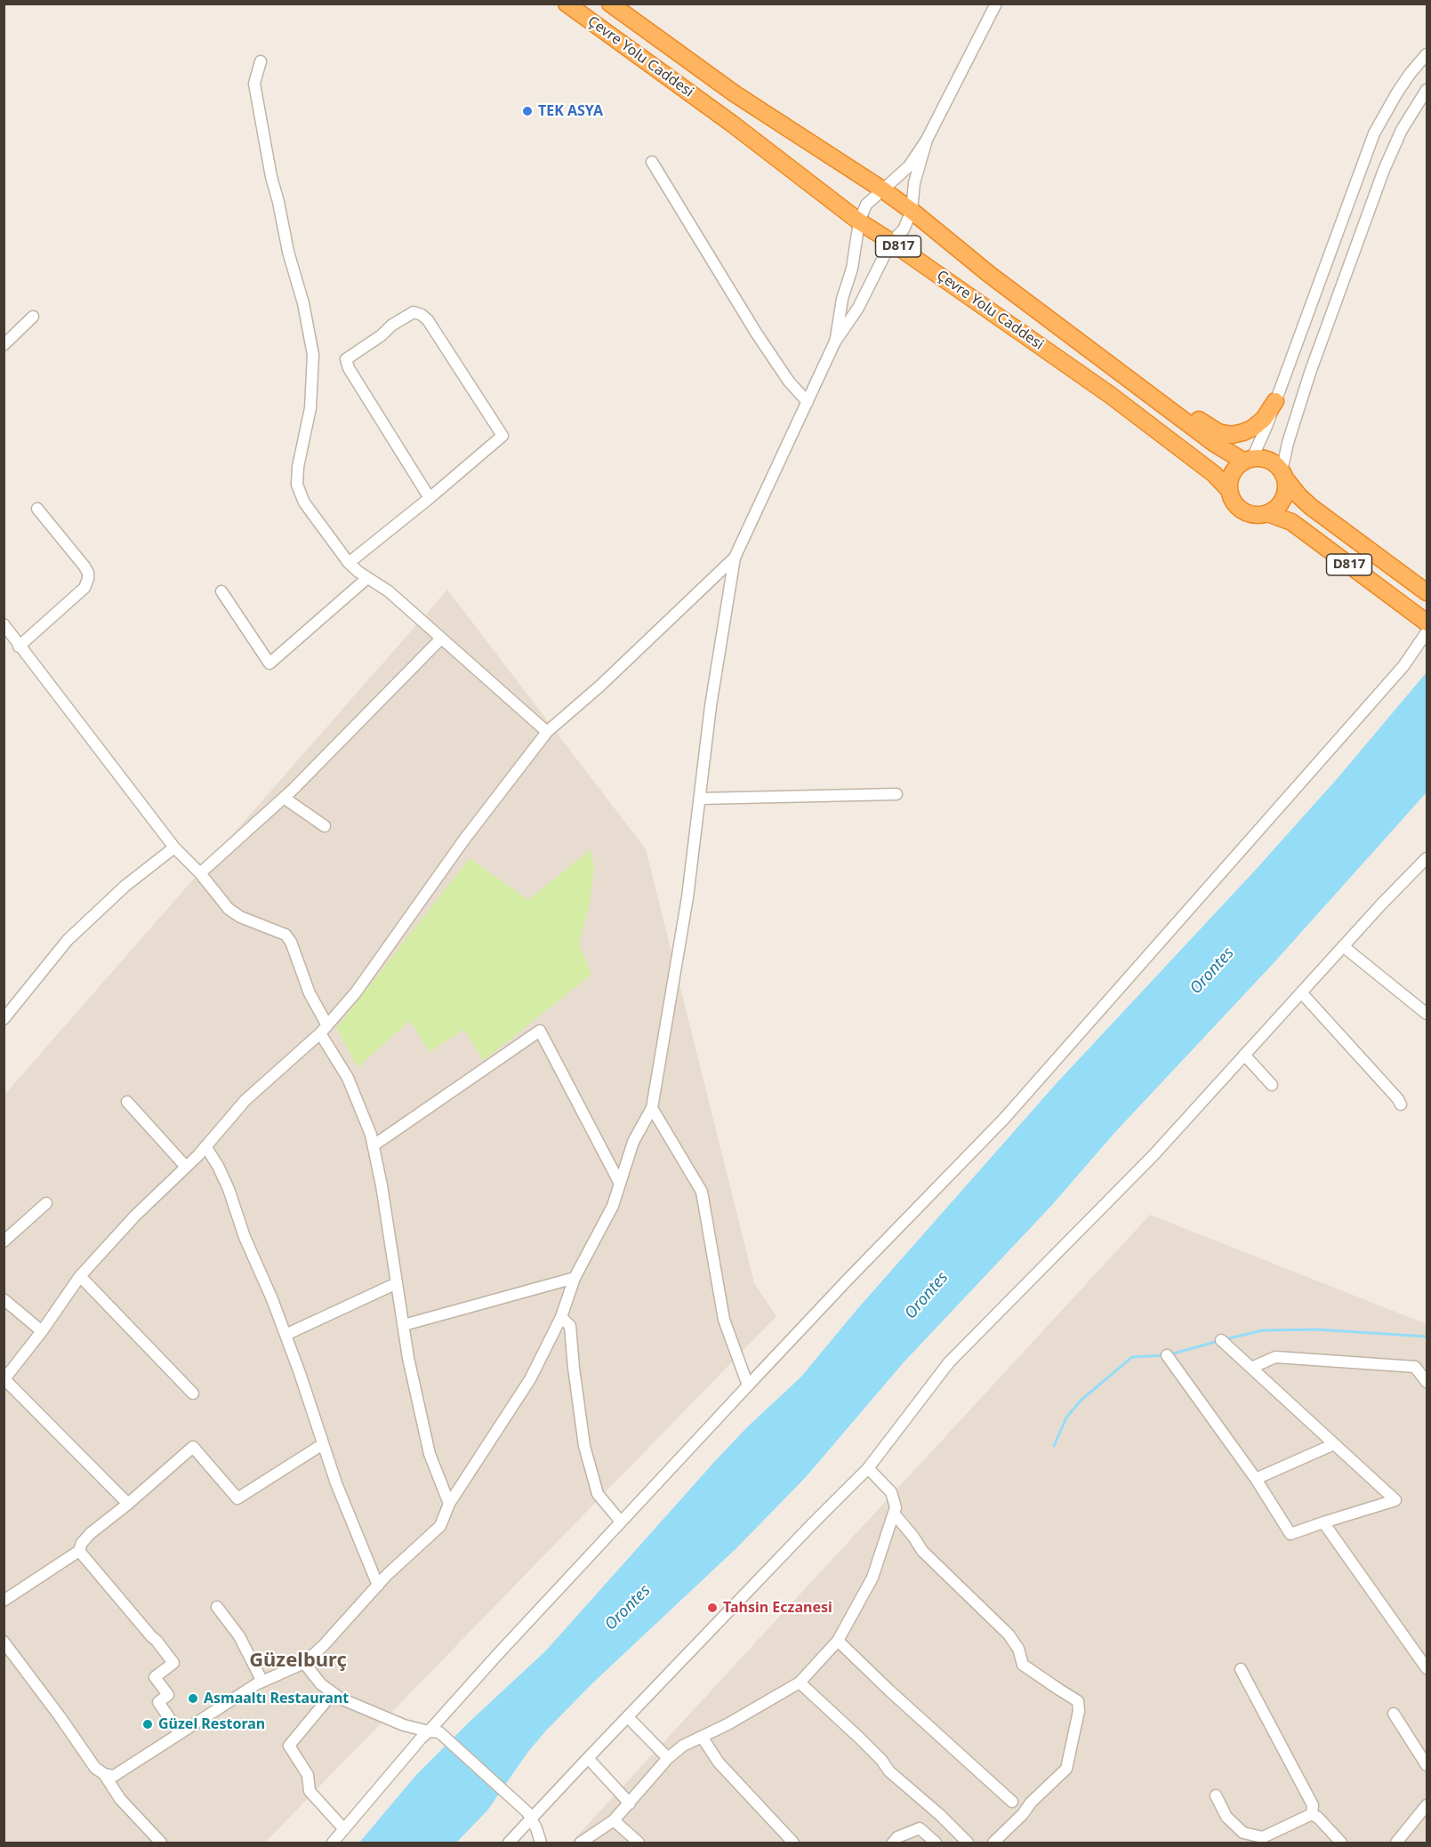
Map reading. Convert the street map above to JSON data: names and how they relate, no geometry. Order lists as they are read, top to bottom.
{
  "streets": {
    "highway": ["Çevre Yolu Caddesi", "D817"]
  },
  "districts": ["Güzelburç"],
  "water": ["Orontes"],
  "places": [
    "TEK ASYA",
    "Tahsin Eczanesi",
    "Asmaaltı Restaurant",
    "Güzel Restoran"
  ]
}
